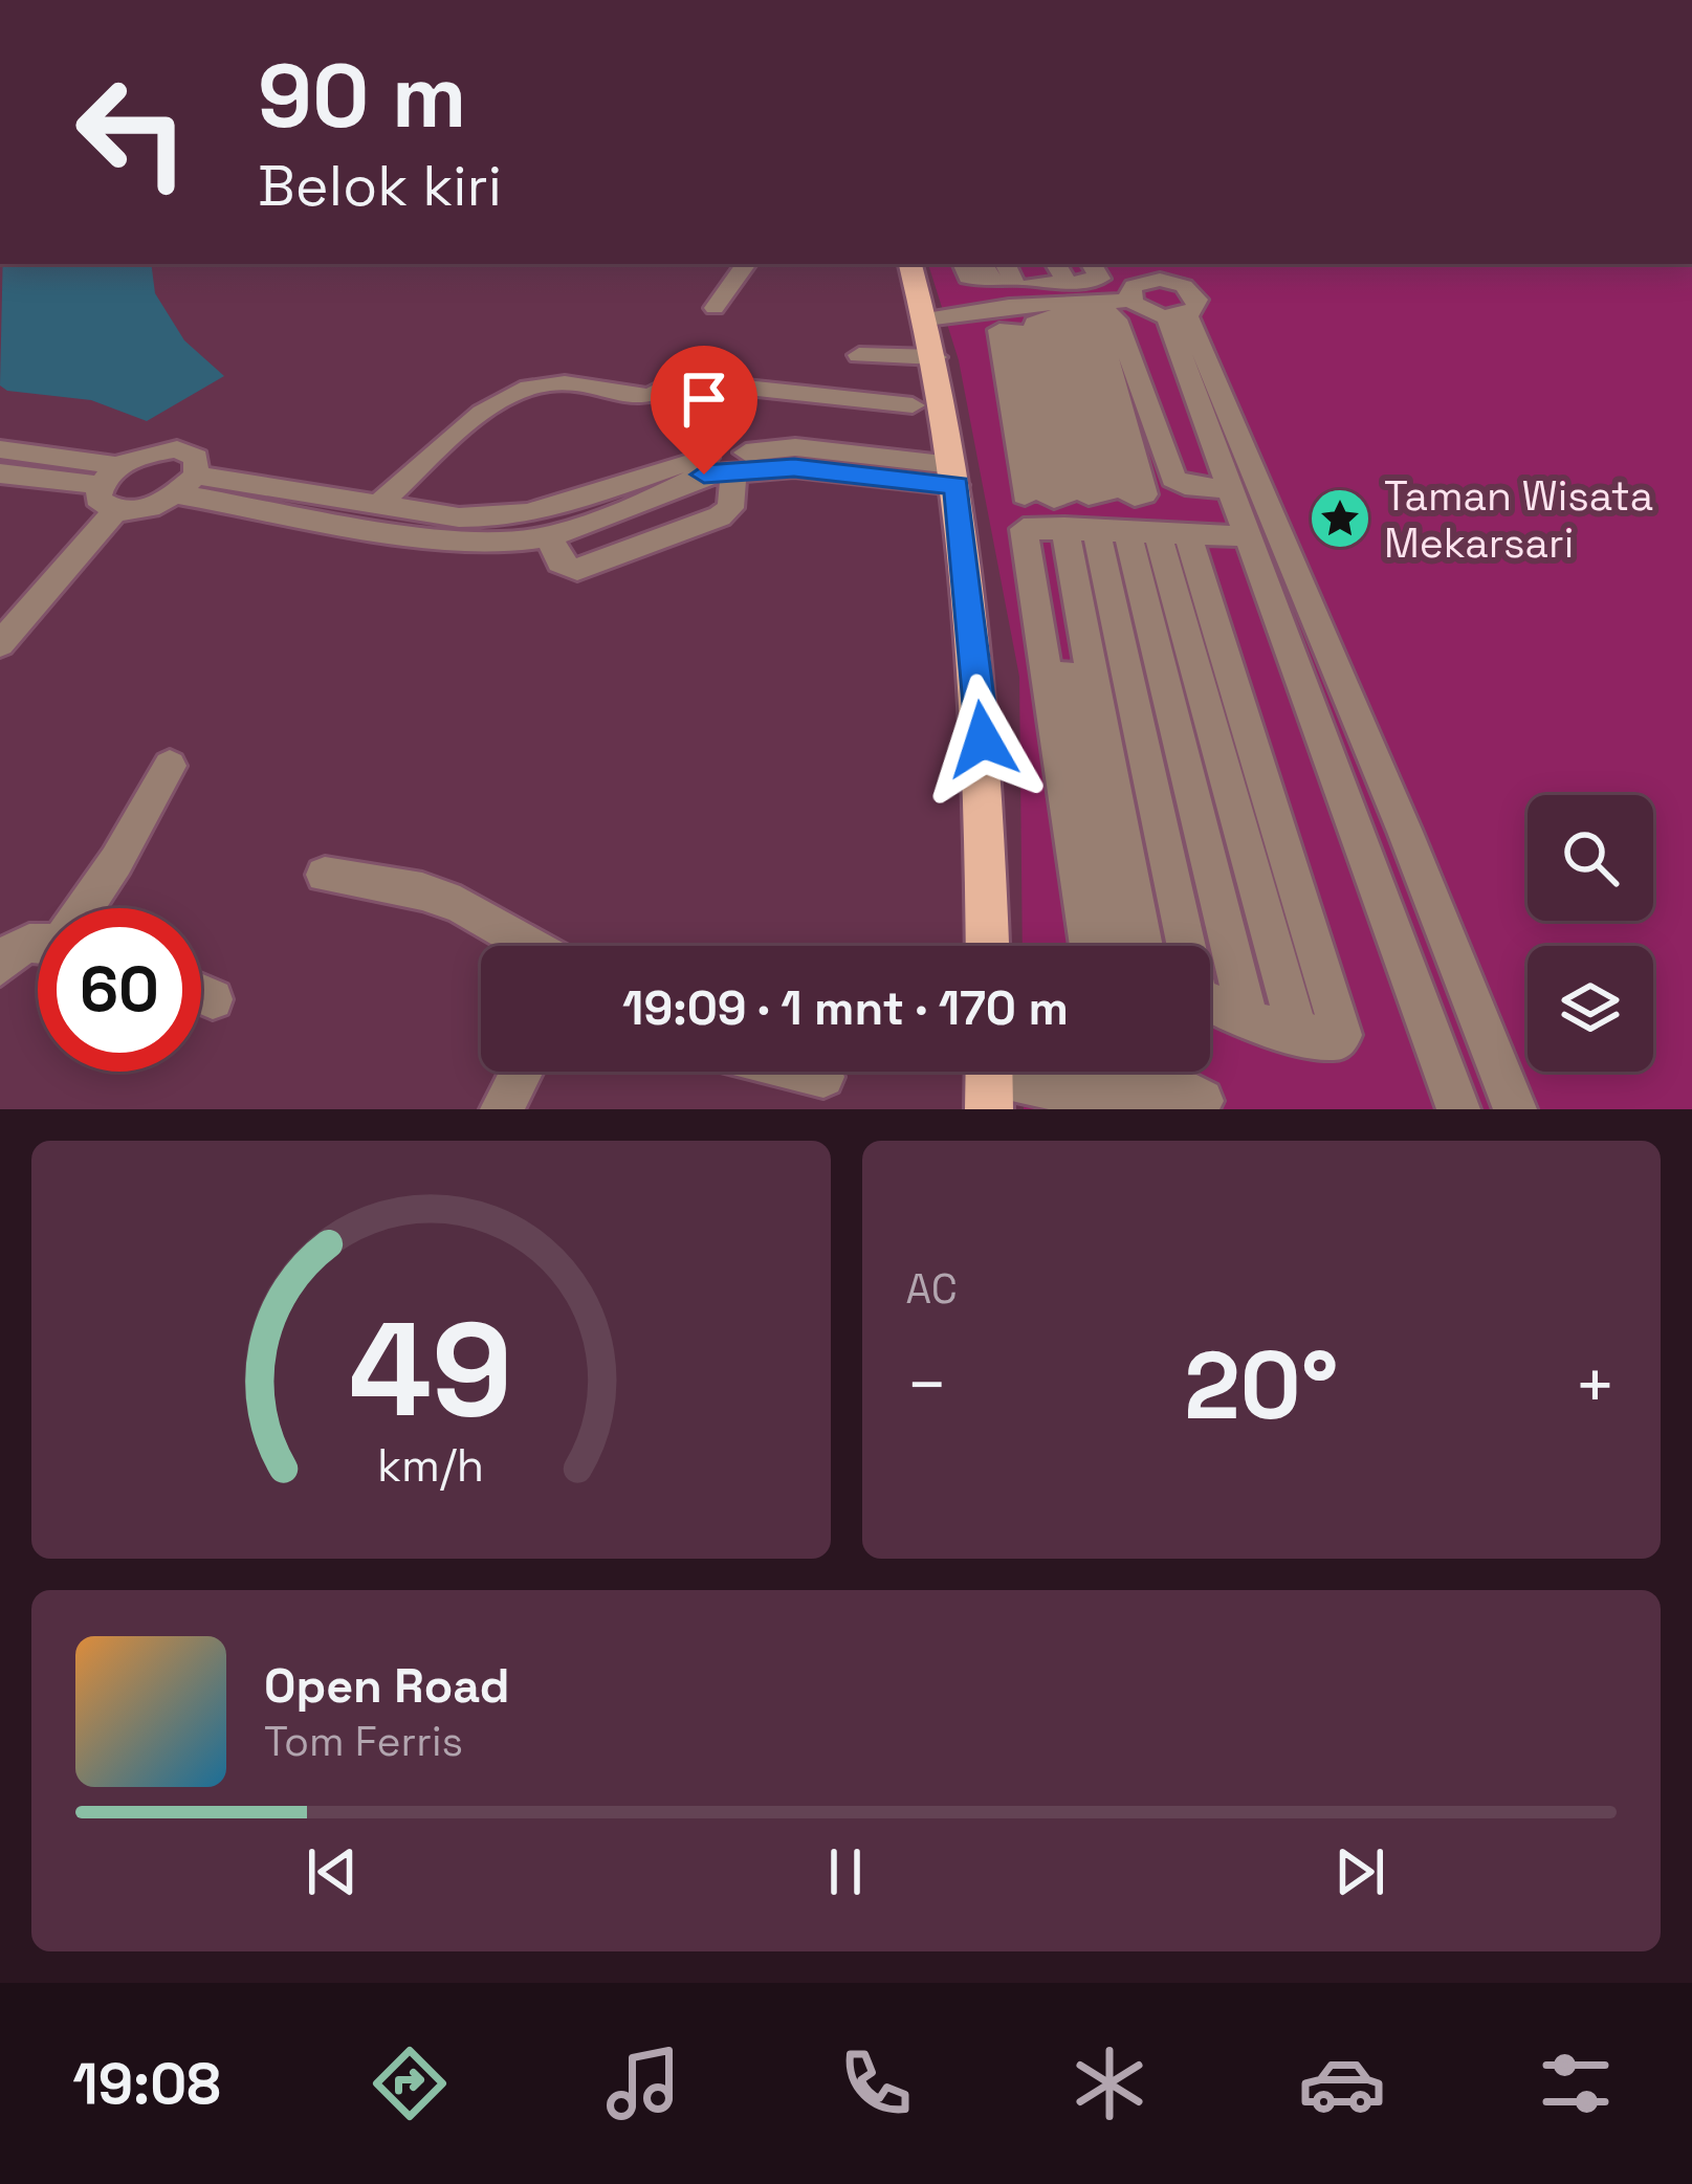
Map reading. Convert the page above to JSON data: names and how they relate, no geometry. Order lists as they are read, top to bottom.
{
  "places": {
    "place": ["Taman Wisata Mekarsari"]
  },
  "page": {
    "turn": ["90 m", "Belok kiri"],
    "limit": "60",
    "trip": "19:09 · 1 mnt · 170 m",
    "tile": "AC",
    "heat": ["−", "20°", "+"],
    "song": ["Open Road", "Tom Ferris"],
    "tabs": "19:08",
    "gauge": ["49", "km/h"]
  }
}
